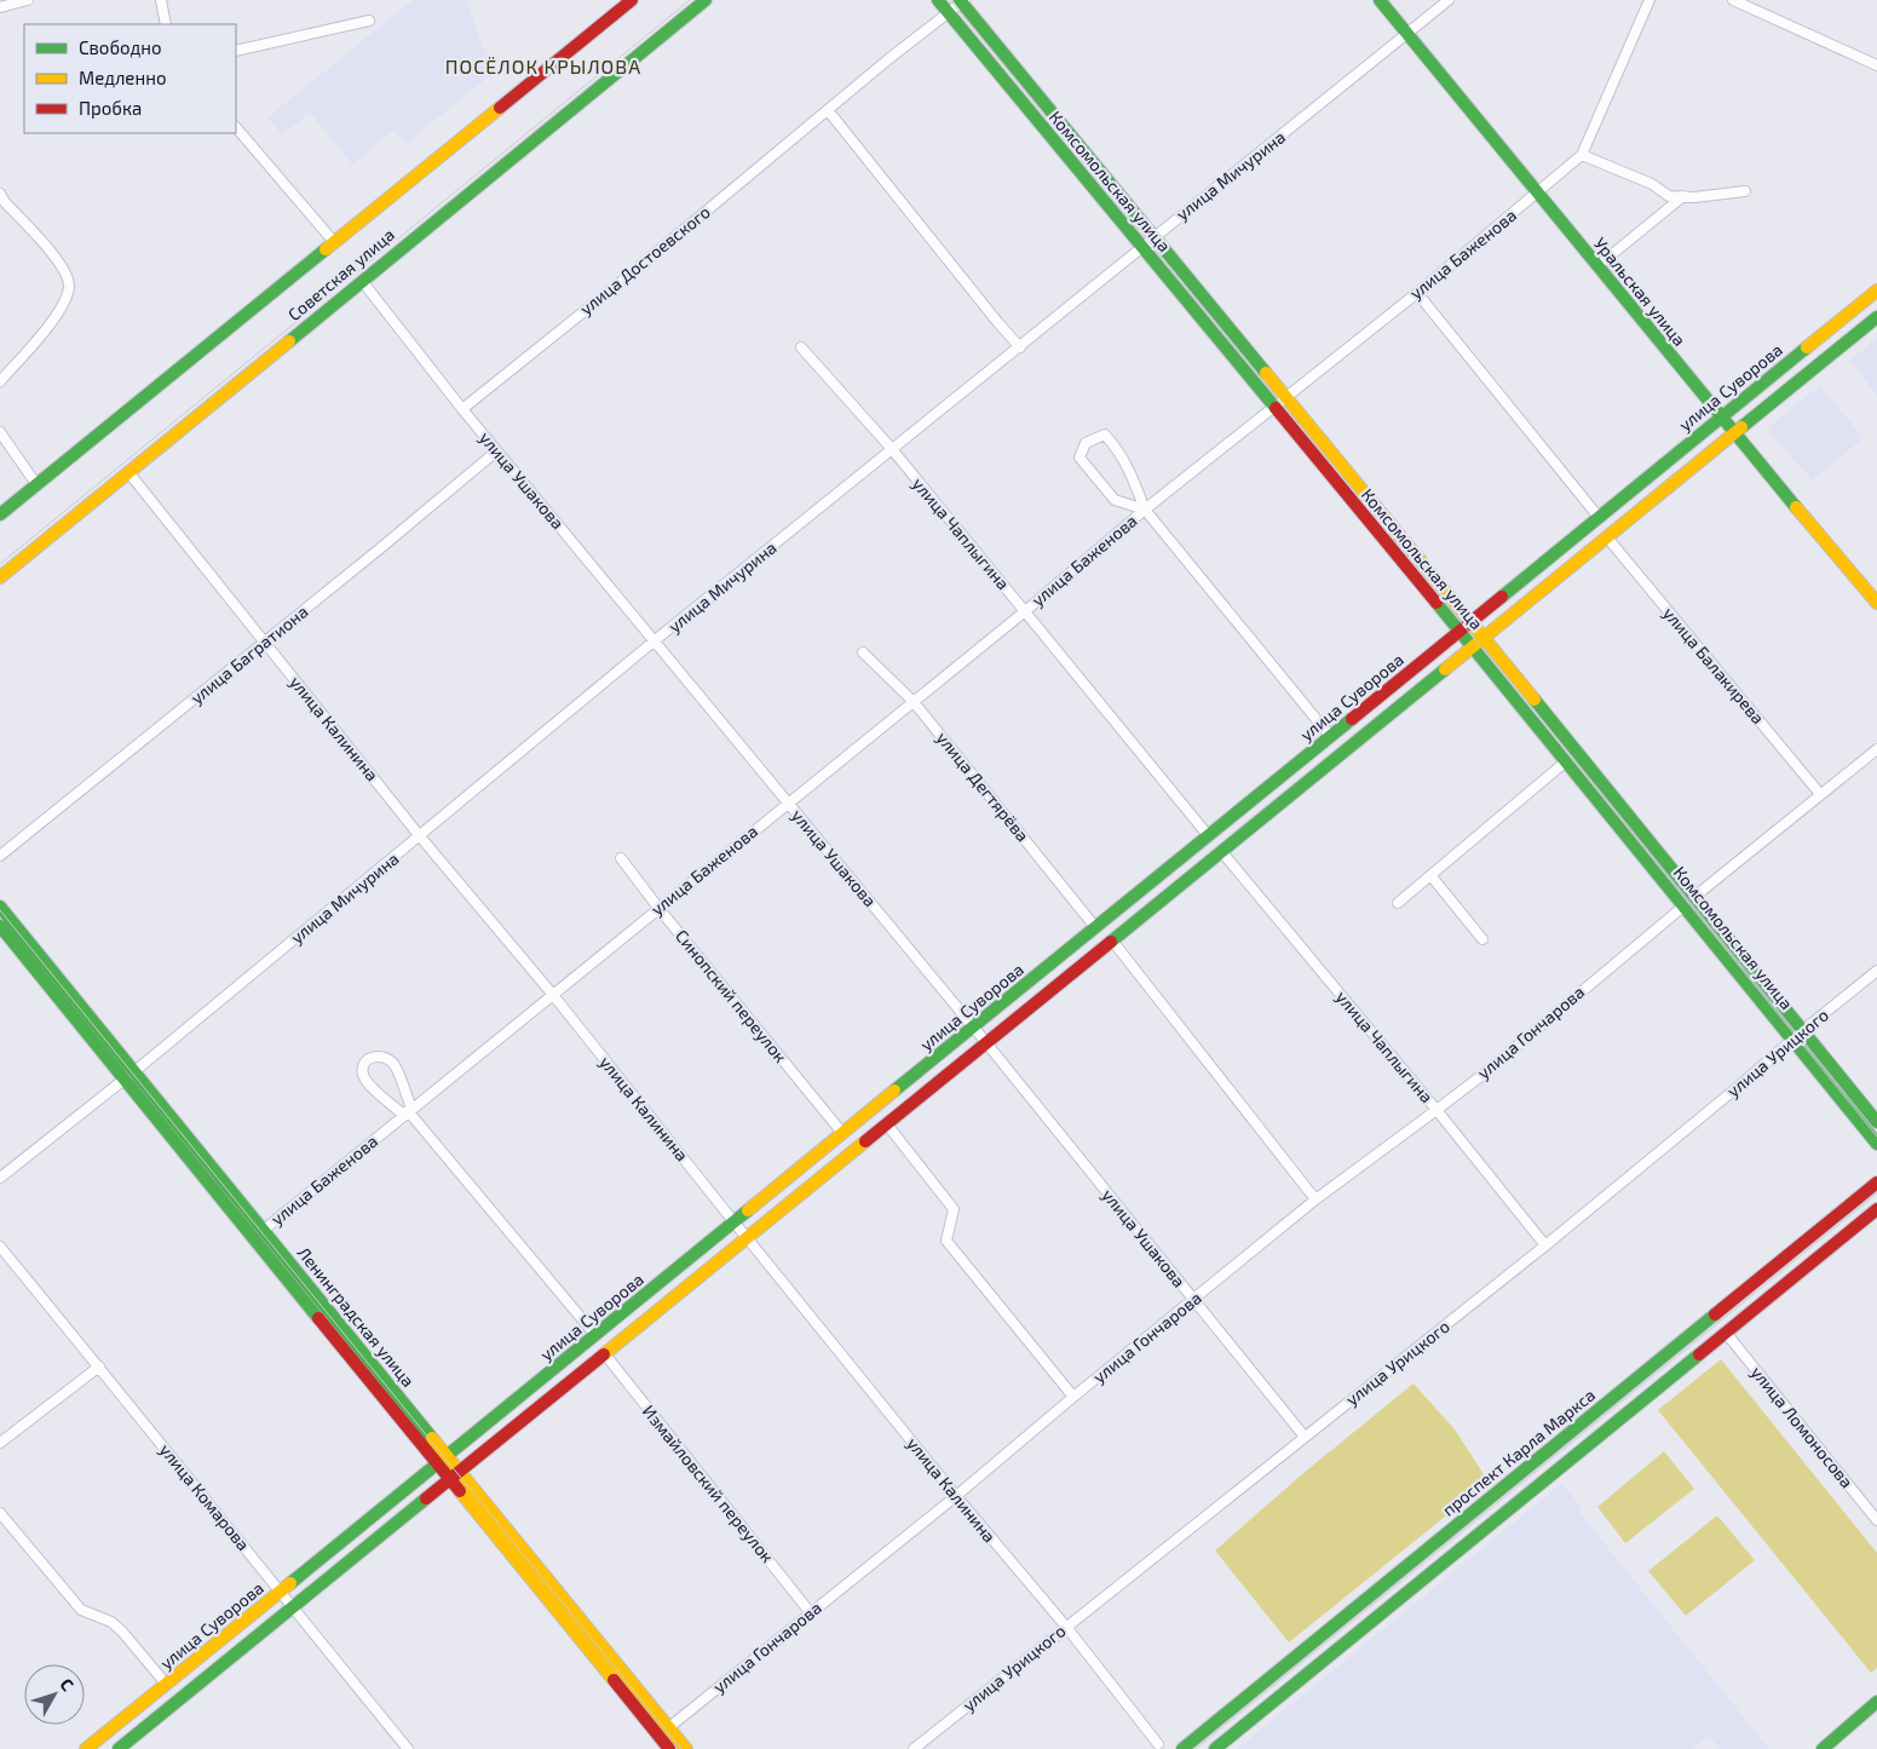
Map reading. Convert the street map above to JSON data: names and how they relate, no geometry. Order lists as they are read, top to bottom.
{
  "streets": {
    "main road": [
      "Комсомольская улица",
      "Советская улица",
      "Уральская улица",
      "улица Суворова",
      "Ленинградская улица",
      "проспект Карла Маркса"
    ],
    "street": [
      "улица Мичурина",
      "улица Баженова",
      "улица Достоевского",
      "улица Ушакова",
      "улица Чаплыгина",
      "улица Багратиона",
      "улица Балакирева",
      "улица Калинина",
      "улица Дегтярёва",
      "Синопский переулок",
      "улица Гончарова",
      "улица Урицкого",
      "улица Ломоносова",
      "Измайловский переулок",
      "улица Комарова"
    ]
  },
  "crossings": [
    ["улица Мичурина", "Комсомольская улица"],
    ["улица Мичурина", "Уральская улица"],
    ["улица Мичурина", "улица Ушакова"],
    ["улица Мичурина", "улица Чаплыгина"],
    ["улица Мичурина", "улица Калинина"],
    ["улица Мичурина", "Ленинградская улица"],
    ["Комсомольская улица", "улица Баженова"],
    ["Комсомольская улица", "улица Достоевского"],
    ["Комсомольская улица", "улица Суворова"],
    ["Комсомольская улица", "улица Гончарова"],
    ["Комсомольская улица", "улица Урицкого"],
    ["улица Баженова", "Уральская улица"],
    ["улица Баженова", "улица Суворова"],
    ["улица Баженова", "улица Ушакова"],
    ["улица Баженова", "улица Чаплыгина"],
    ["улица Баженова", "улица Калинина"],
    ["улица Баженова", "улица Дегтярёва"],
    ["улица Баженова", "Синопский переулок"],
    ["улица Баженова", "Ленинградская улица"],
    ["улица Достоевского", "улица Ушакова"],
    ["Советская улица", "улица Ушакова"],
    ["Советская улица", "улица Калинина"],
    ["Уральская улица", "улица Суворова"],
    ["улица Суворова", "улица Ушакова"],
    ["улица Суворова", "улица Чаплыгина"],
    ["улица Суворова", "улица Калинина"],
    ["улица Суворова", "улица Дегтярёва"],
    ["улица Суворова", "Синопский переулок"],
    ["улица Суворова", "Ленинградская улица"],
    ["улица Суворова", "улица Комарова"],
    ["улица Ушакова", "улица Багратиона"],
    ["улица Ушакова", "улица Гончарова"],
    ["улица Ушакова", "улица Урицкого"],
    ["улица Чаплыгина", "улица Гончарова"],
    ["улица Чаплыгина", "улица Урицкого"],
    ["улица Багратиона", "улица Калинина"],
    ["улица Балакирева", "улица Гончарова"],
    ["улица Калинина", "улица Гончарова"],
    ["улица Калинина", "улица Урицкого"],
    ["улица Гончарова", "Ленинградская улица"],
    ["улица Гончарова", "Измайловский переулок"]
  ],
  "districts": ["ПОСЁЛОК КРЫЛОВА"],
  "legend": ["Свободно", "Медленно", "Пробка"],
  "north": "top right"
}
